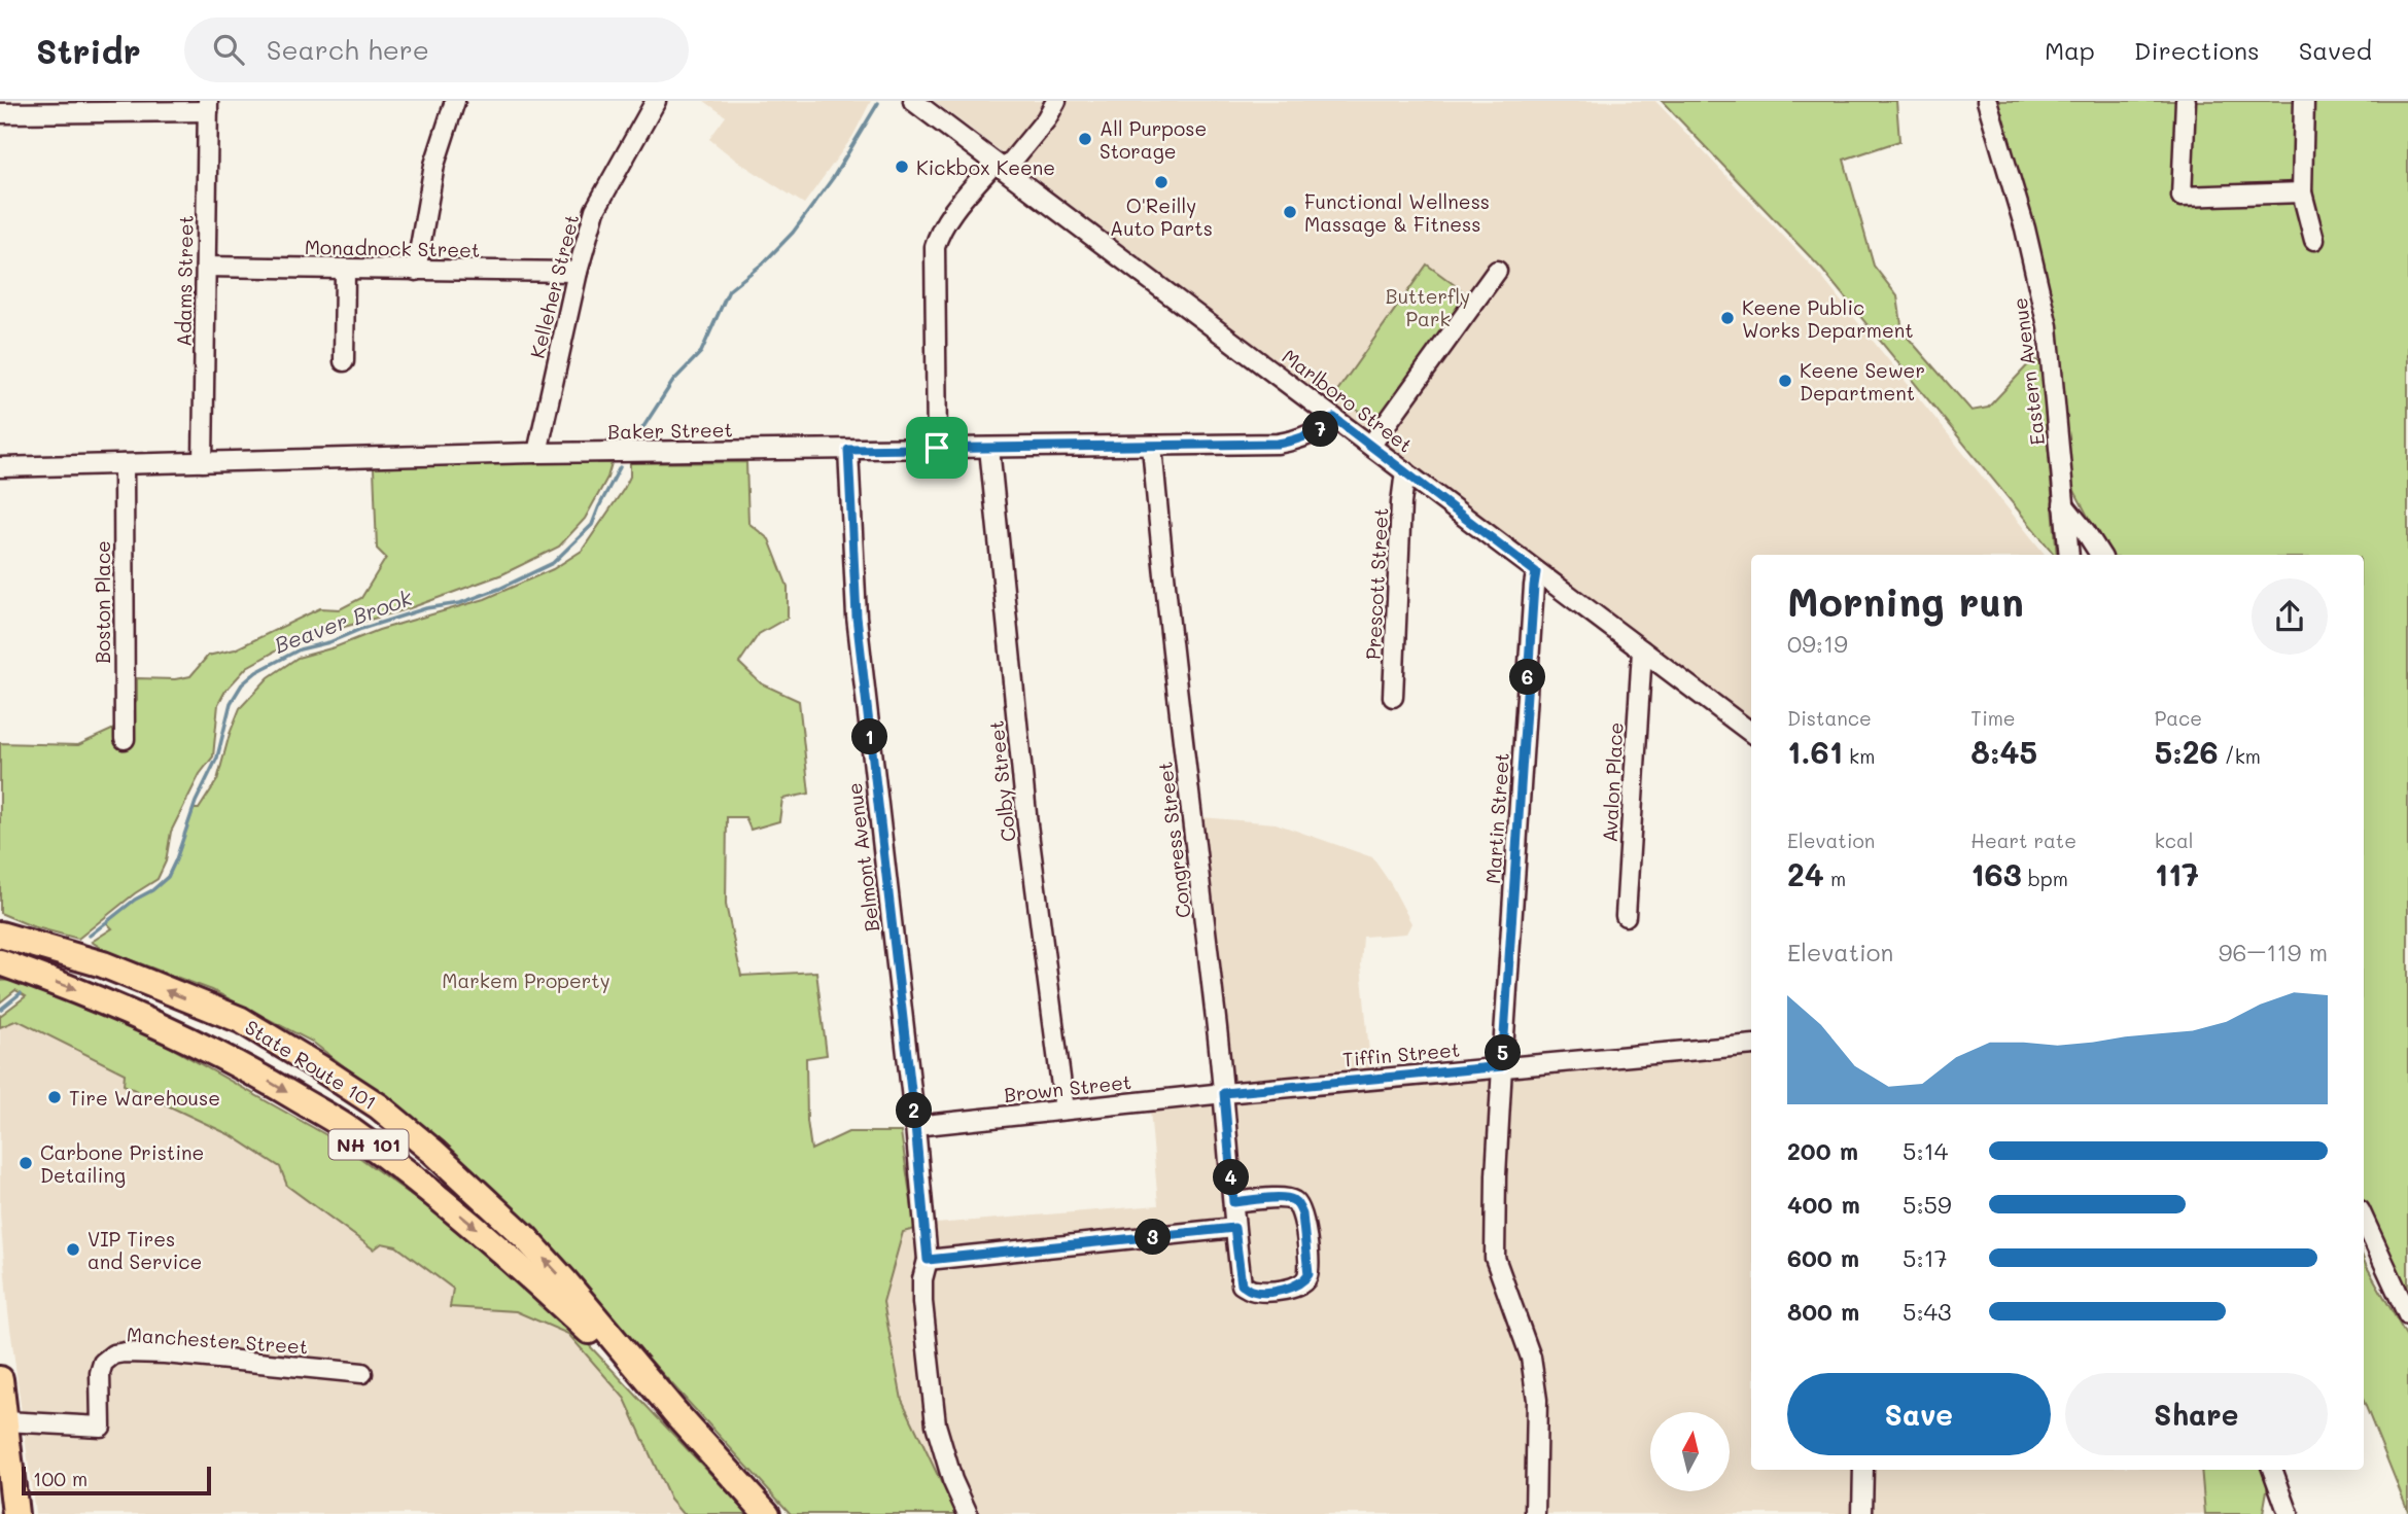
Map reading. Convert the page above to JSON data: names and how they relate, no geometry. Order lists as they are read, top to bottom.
{
  "streets": {
    "highway": ["State Route 101", "NH 101"],
    "street": [
      "Monadnock Street",
      "Adams Street",
      "Kelleher Street",
      "Eastern Avenue",
      "Marlboro Street",
      "Baker Street",
      "Prescott Street",
      "Boston Place",
      "Colby Street",
      "Avalon Place",
      "Martin Street",
      "Congress Street",
      "Belmont Avenue",
      "Tiffin Street",
      "Brown Street",
      "Manchester Street"
    ]
  },
  "crossings": [
    ["Monadnock Street", "Adams Street"],
    ["Monadnock Street", "Kelleher Street"],
    ["Adams Street", "Baker Street"],
    ["Kelleher Street", "Baker Street"],
    ["Marlboro Street", "Baker Street"],
    ["Marlboro Street", "Prescott Street"],
    ["Marlboro Street", "Avalon Place"],
    ["Marlboro Street", "Martin Street"],
    ["Baker Street", "Boston Place"],
    ["Baker Street", "Colby Street"],
    ["Baker Street", "Congress Street"],
    ["Baker Street", "Belmont Avenue"],
    ["Colby Street", "Brown Street"],
    ["Martin Street", "Tiffin Street"],
    ["Congress Street", "Tiffin Street"],
    ["Congress Street", "Brown Street"],
    ["Belmont Avenue", "Brown Street"],
    ["Tiffin Street", "Brown Street"]
  ],
  "water": ["Beaver Brook"],
  "parks": ["Butterfly Park", "Markem Property"],
  "places": [
    "All Purpose Storage",
    "Kickbox Keene",
    "O'Reilly Auto Parts",
    "Functional Wellness Massage & Fitness",
    "Keene Public Works Deparment",
    "Keene Sewer Department",
    "Tire Warehouse",
    "Carbone Pristine Detailing",
    "VIP Tires and Service"
  ],
  "scale_bar": "100 m",
  "north": "top",
  "page": {
    "header": "Stridr",
    "search": "Search here",
    "nav": ["Map", "Directions", "Saved"],
    "pins": [
      "7",
      "6",
      "1",
      "5",
      "2",
      "4",
      "3"
    ],
    "heading": ["Morning run", "09:19"],
    "stats": [
      ["Distance", "1.61 km"],
      ["Time", "8:45"],
      ["Pace", "5:26 /km"],
      ["Elevation", "24 m"],
      ["Heart rate", "163 bpm"],
      ["kcal", "117"]
    ],
    "chart": ["Elevation", "96–119 m"],
    "list": [
      {
        "name": "200 m",
        "note": "5:14"
      },
      {
        "name": "400 m",
        "note": "5:59"
      },
      {
        "name": "600 m",
        "note": "5:17"
      },
      {
        "name": "800 m",
        "note": "5:43"
      }
    ],
    "buttons": ["Save", "Share"],
    "scale": "100 m"
  }
}
